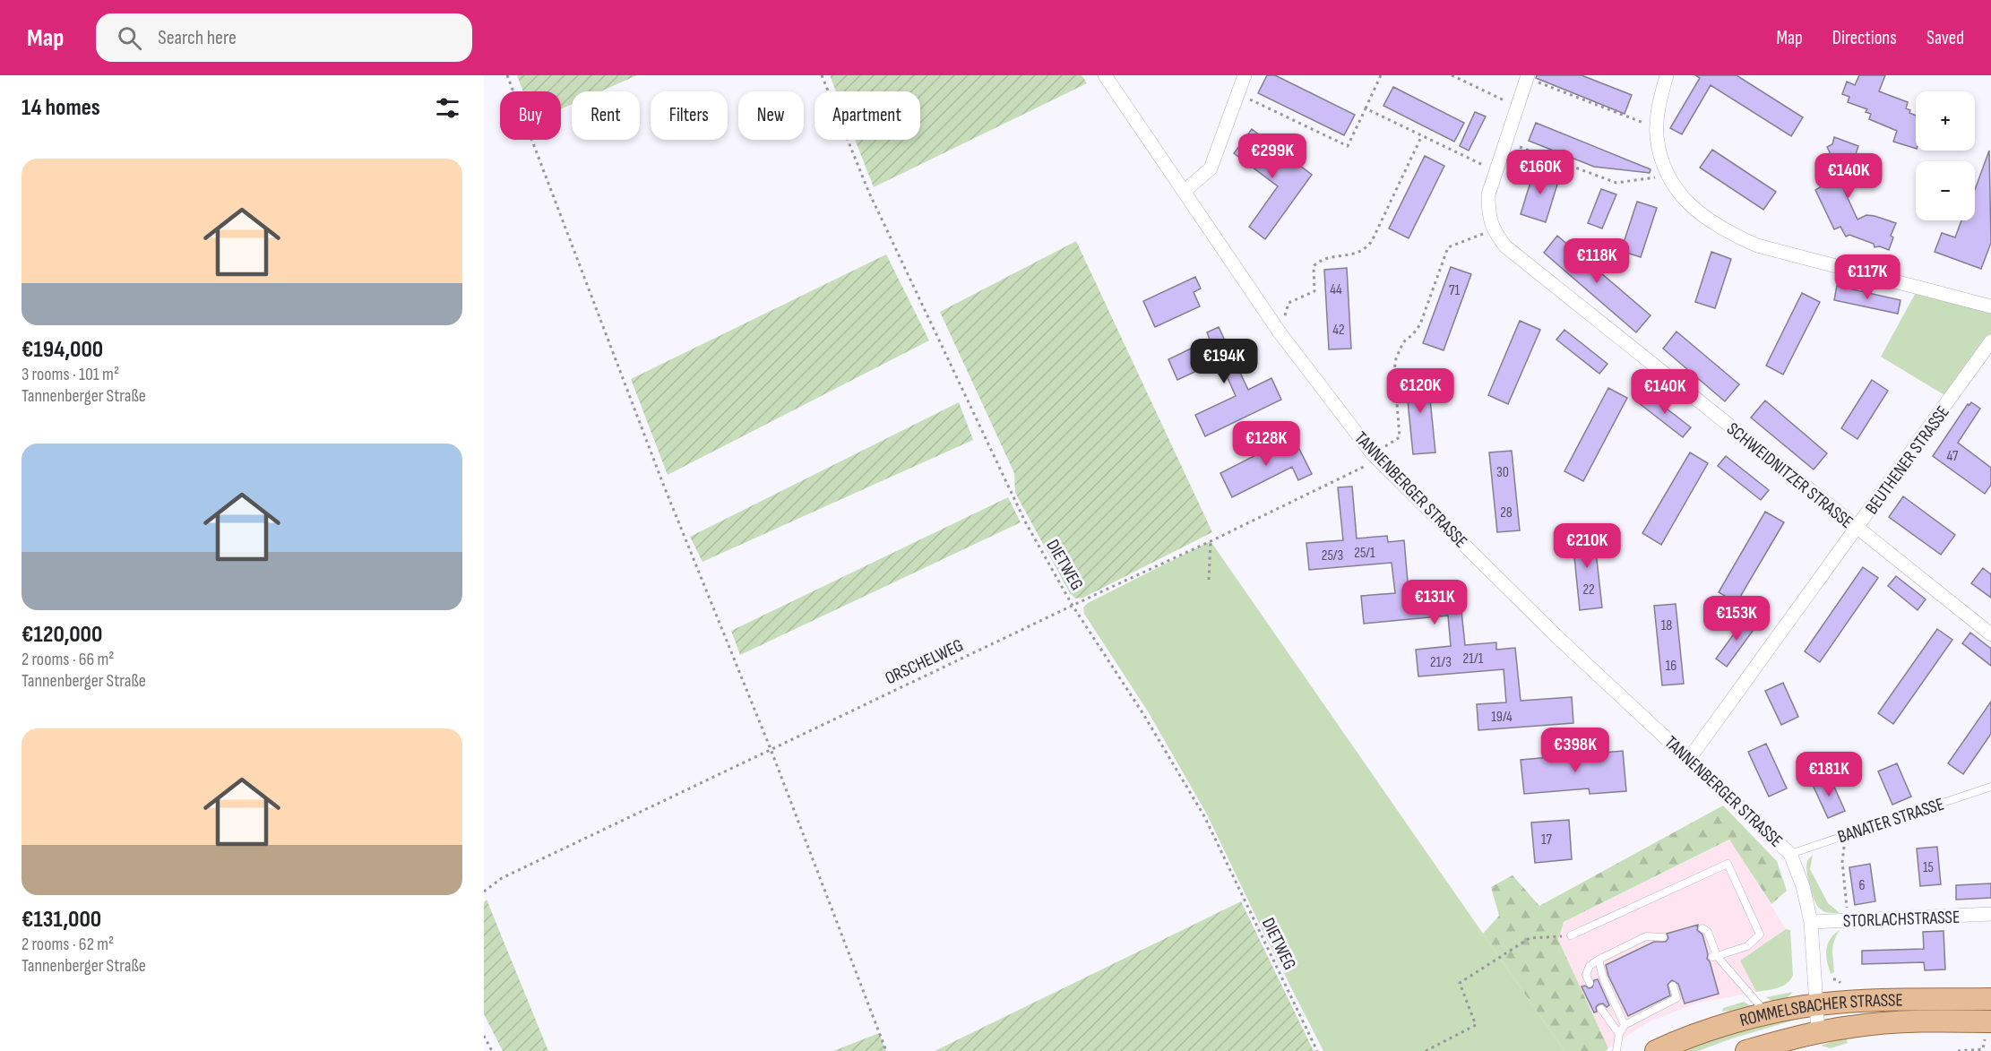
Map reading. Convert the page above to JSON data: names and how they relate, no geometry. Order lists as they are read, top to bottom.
{
  "streets": {
    "main road": ["ROMMELSBACHER STRASSE"],
    "street": [
      "BEUTHENER STRASSE",
      "SCHWEIDNITZER STRASSE",
      "TANNENBERGER STRASSE",
      "STORLACHSTRASSE"
    ],
    "lane": ["BANATER STRASSE"],
    "path": ["DIETWEG", "ORSCHELWEG"]
  },
  "crossings": [
    ["BEUTHENER STRASSE", "SCHWEIDNITZER STRASSE"],
    ["BEUTHENER STRASSE", "TANNENBERGER STRASSE"],
    ["SCHWEIDNITZER STRASSE", "ORSCHELWEG"],
    ["TANNENBERGER STRASSE", "ORSCHELWEG"],
    ["TANNENBERGER STRASSE", "BANATER STRASSE"],
    ["TANNENBERGER STRASSE", "STORLACHSTRASSE"],
    ["TANNENBERGER STRASSE", "ROMMELSBACHER STRASSE"],
    ["DIETWEG", "ORSCHELWEG"]
  ],
  "house_numbers": [
    "44",
    "71",
    "42",
    "47",
    "30",
    "28",
    "25/1",
    "25/3",
    "22",
    "18",
    "21/1",
    "21/3",
    "16",
    "19/4",
    "17",
    "15",
    "6"
  ],
  "page": {
    "header": "Map",
    "search": "Search here",
    "nav": ["Map", "Directions", "Saved"],
    "heading": "14 homes",
    "map_buttons": ["+", "−"],
    "chip": [
      "Buy",
      "Rent",
      "Filters",
      "New",
      "Apartment"
    ],
    "price": [
      "€299K",
      "€160K",
      "€140K",
      "€118K",
      "€117K",
      "€194K",
      "€120K",
      "€140K",
      "€128K",
      "€210K",
      "€131K",
      "€153K",
      "€398K",
      "€181K"
    ],
    "list": [
      {
        "name": "€194,000",
        "note": "3 rooms · 101 m² · Tannenberger Straße"
      },
      {
        "name": "€120,000",
        "note": "2 rooms · 66 m² · Tannenberger Straße"
      },
      {
        "name": "€131,000",
        "note": "2 rooms · 62 m² · Tannenberger Straße"
      }
    ]
  }
}
